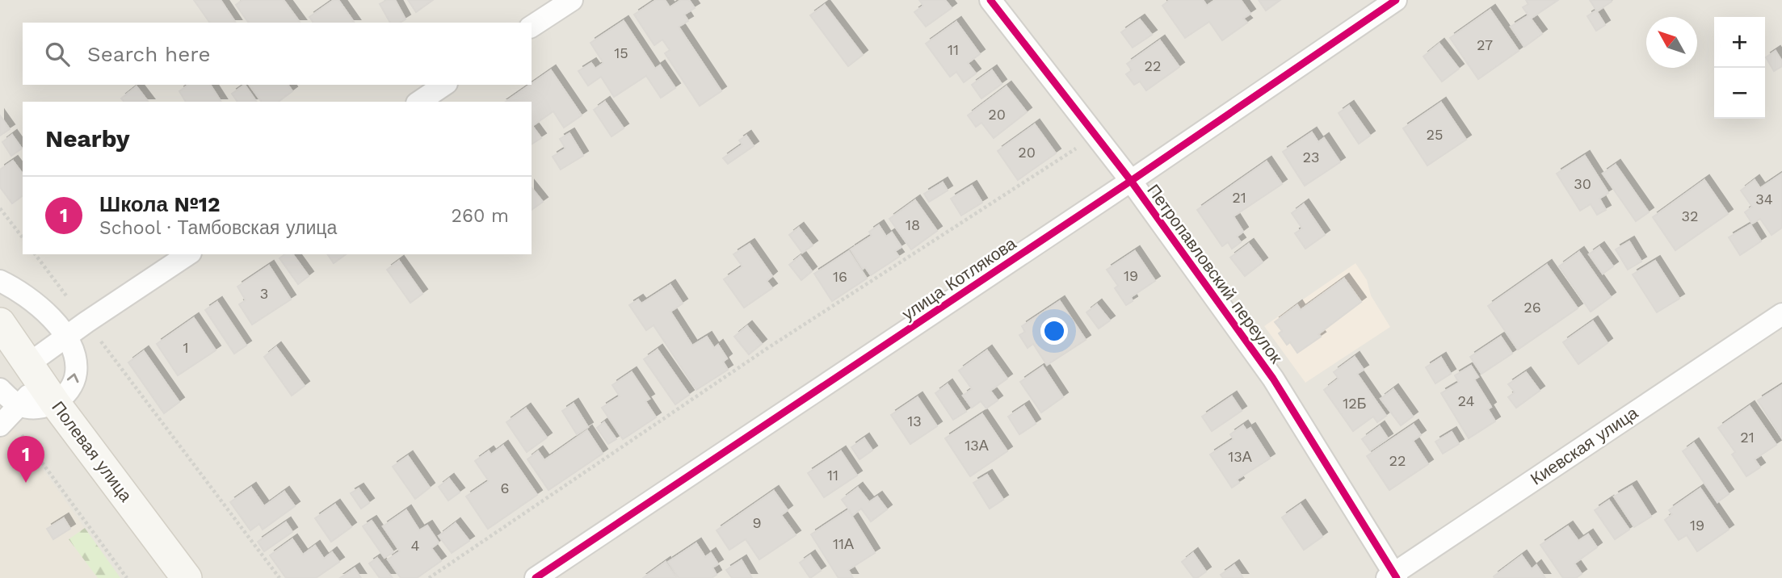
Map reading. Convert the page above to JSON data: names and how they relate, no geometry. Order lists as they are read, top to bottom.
{
  "streets": {
    "street": [
      "Петропавловский переулок",
      "улица Котлякова",
      "Киевская улица",
      "Полевая улица"
    ]
  },
  "crossings": [
    ["Петропавловский переулок", "улица Котлякова"],
    ["Петропавловский переулок", "Киевская улица"]
  ],
  "house_numbers": [
    "27",
    "11",
    "15",
    "22",
    "20",
    "25",
    "20",
    "23",
    "30",
    "21",
    "34",
    "32",
    "18",
    "19",
    "16",
    "3",
    "26",
    "1",
    "24",
    "12Б",
    "13",
    "21",
    "13А",
    "13А",
    "22",
    "11",
    "6",
    "9",
    "19",
    "11А",
    "4"
  ],
  "north": "top left",
  "page": {
    "map_buttons": ["+", "−"],
    "search": "Search here",
    "heading": "Nearby",
    "list": [
      {
        "mark": "1",
        "name": "Школа №12",
        "note": "School · Тамбовская улица",
        "value": "260 m"
      }
    ],
    "pins": "1"
  }
}
